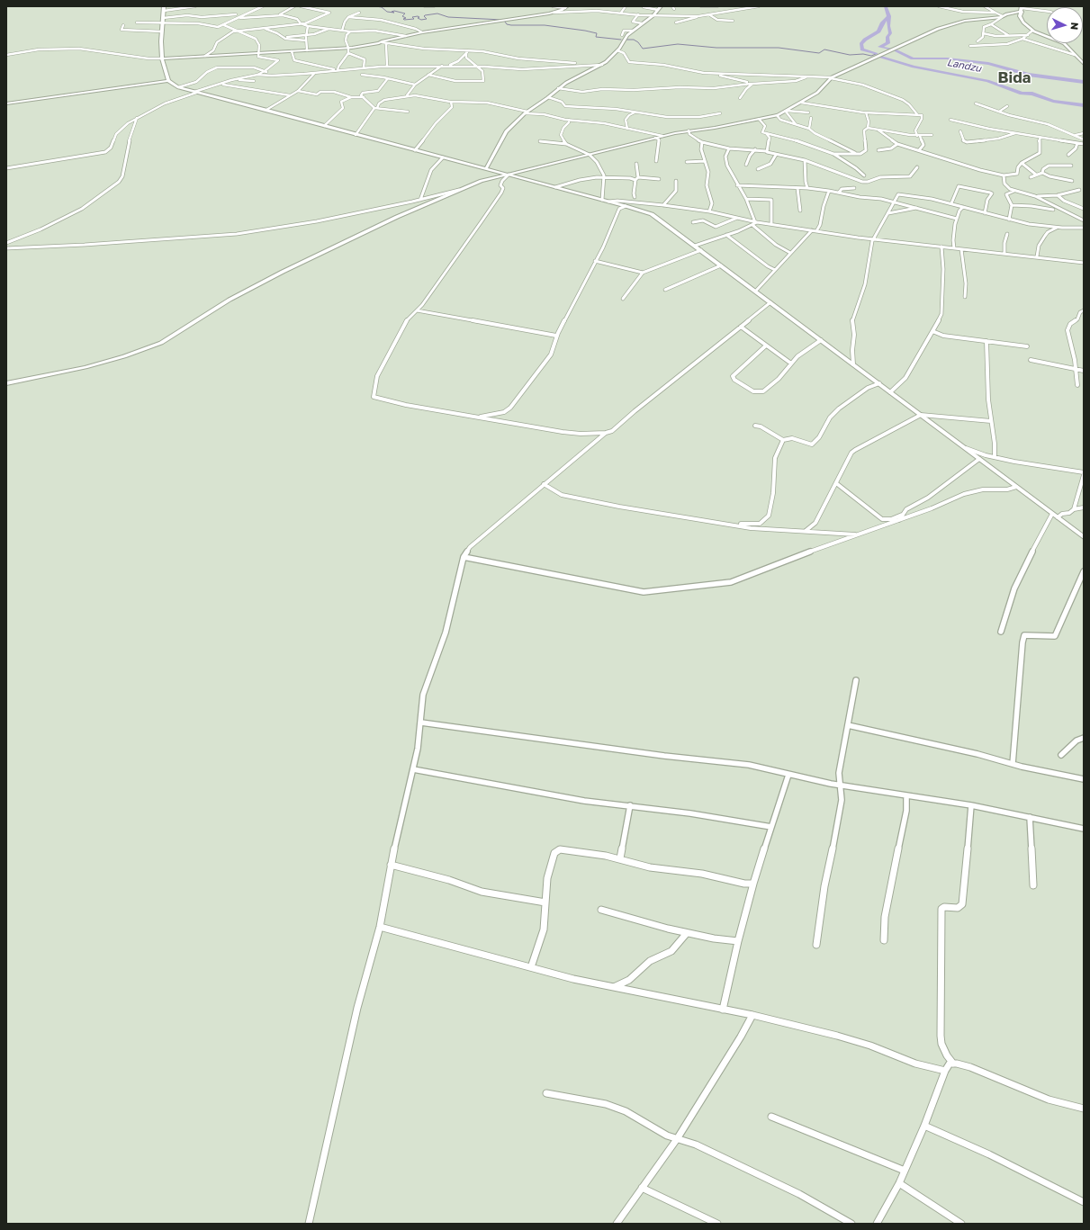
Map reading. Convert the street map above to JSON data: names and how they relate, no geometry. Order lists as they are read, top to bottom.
{
  "districts": ["Bida"],
  "water": ["Landzu"],
  "north": "right"
}
